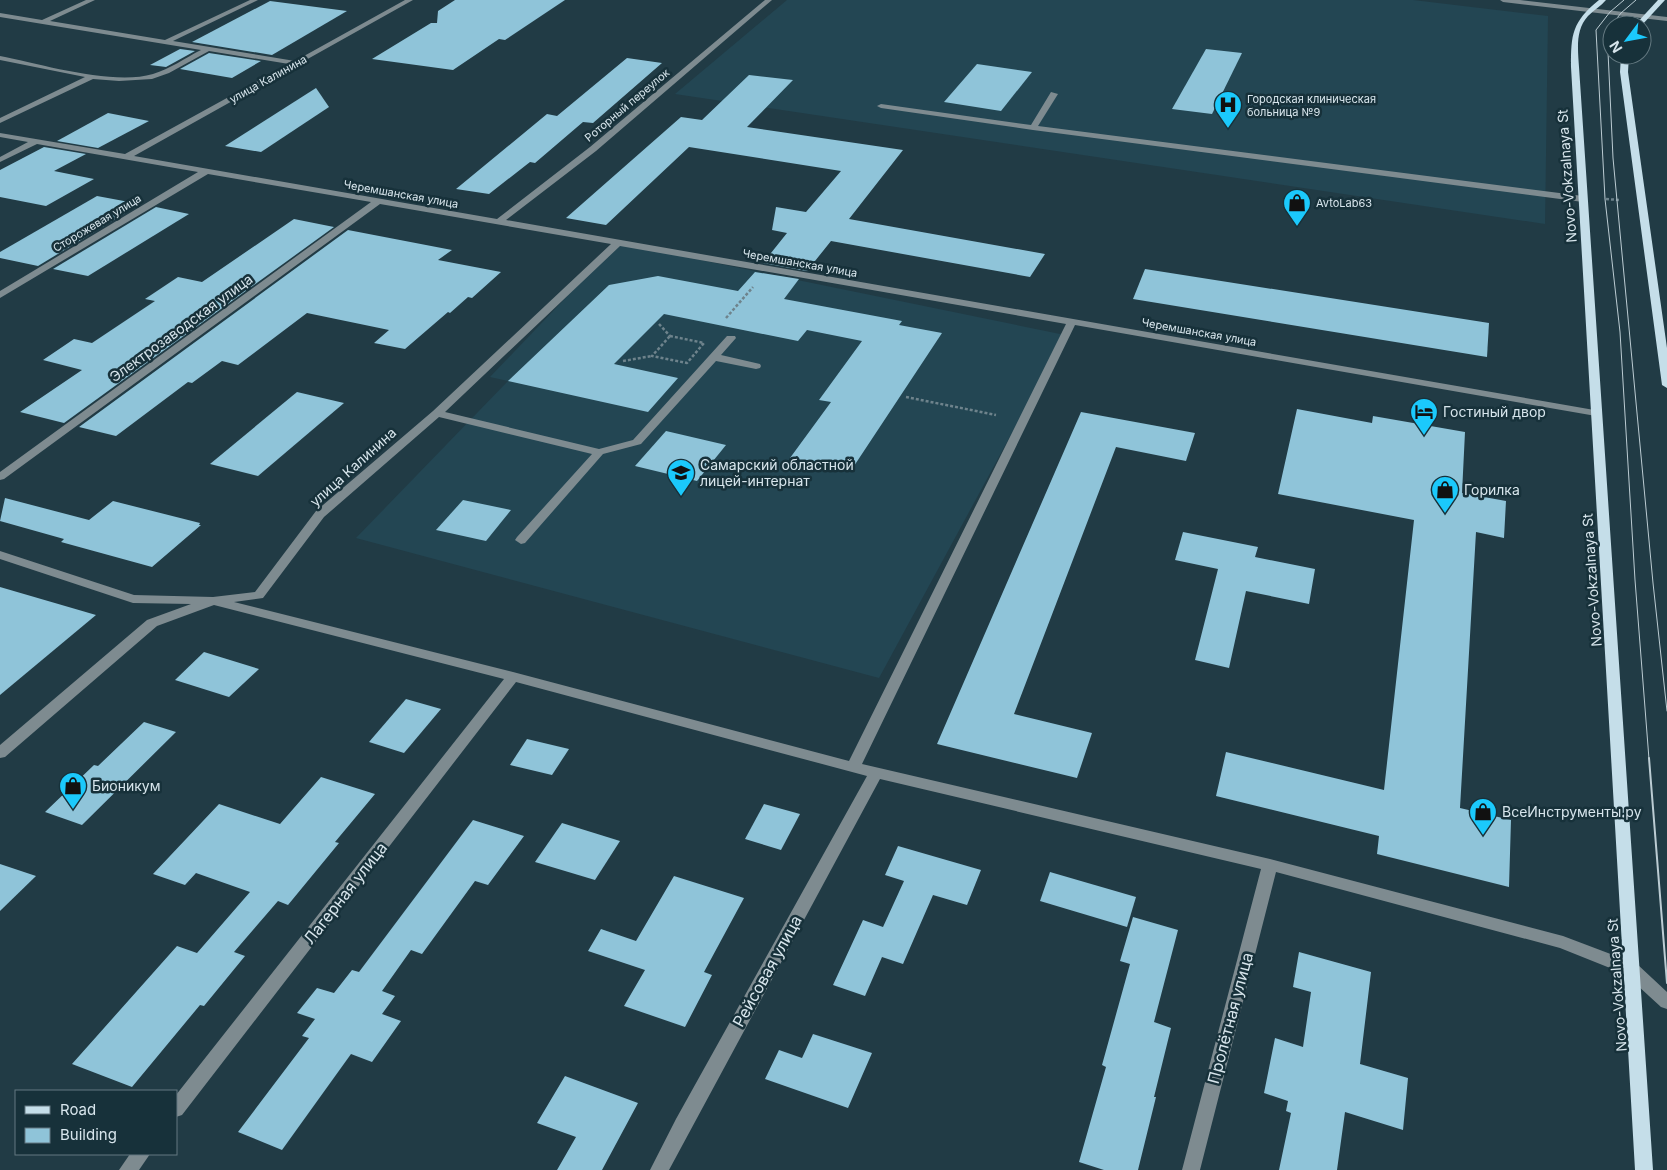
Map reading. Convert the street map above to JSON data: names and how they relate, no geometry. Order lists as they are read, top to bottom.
{
  "streets": {
    "main road": ["Novo-Vokzalnaya St"],
    "street": [
      "улица Калинина",
      "Роторный переулок",
      "Черемшанская улица",
      "Сторожевая улица",
      "Электрозаводская улица",
      "Лагерная улица",
      "Рейсовая улица",
      "Пролётная улица"
    ]
  },
  "crossings": [
    ["улица Калинина", "Черемшанская улица"],
    ["Роторный переулок", "Черемшанская улица"],
    ["Novo-Vokzalnaya St", "Черемшанская улица"],
    ["Черемшанская улица", "Сторожевая улица"],
    ["Черемшанская улица", "Электрозаводская улица"]
  ],
  "places": {
    "hospital": ["Городская клиническая больница №9"],
    "shop": [
      "AvtoLab63",
      "Горилка",
      "Бионикум",
      "ВсеИнструменты.ру"
    ],
    "hotel": ["Гостиный двор"],
    "school or university": ["Самарский областной лицей-интернат"]
  },
  "legend": ["Road", "Building"],
  "north": "bottom left"
}
